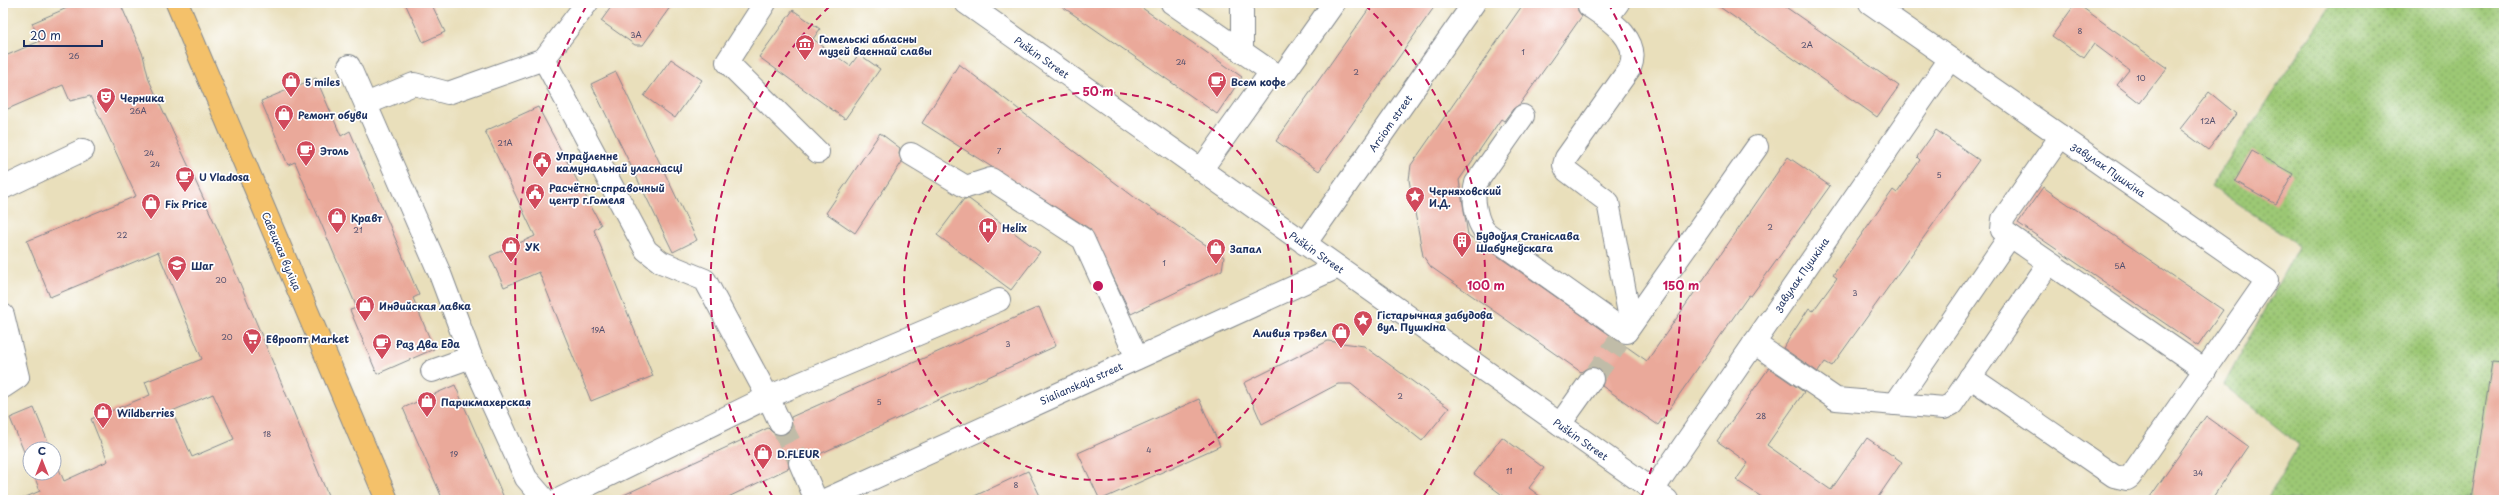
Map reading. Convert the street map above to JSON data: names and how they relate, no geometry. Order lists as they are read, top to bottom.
{
  "streets": {
    "main road": ["Савецкая вуліца"],
    "street": [
      "Puškin Street",
      "Arciom street",
      "завулак Пушкіна",
      "Sialianskaja street"
    ]
  },
  "crossings": [
    ["Puškin Street", "Arciom street"],
    ["Puškin Street", "завулак Пушкіна"],
    ["Puškin Street", "Sialianskaja street"]
  ],
  "places": {
    "museum": ["Гомельскі абласны музей ваеннай славы"],
    "shop": [
      "5 miles",
      "Ремонт обуви",
      "Fix Price",
      "Кравт",
      "УК",
      "Запал",
      "Индийская лавка",
      "Аливия трэвел",
      "Парикмахерская",
      "Wildberries",
      "D.FLEUR"
    ],
    "cafe": [
      "Всем кофе",
      "Этоль",
      "U Vladosa",
      "Раз Два Еда"
    ],
    "theatre": ["Черника"],
    "public building": ["Упраўленне камунальнай уласнасці", "Расчётно-справочный центр г.Гомеля"],
    "place": ["Черняховский И.Д.", "Гістарычная забудова вул. Пушкіна"],
    "hospital": ["Helix"],
    "building": ["Будоўля Станіслава Шабунеўскага"],
    "school or university": ["Шаг"],
    "supermarket": ["Евроопт Market"]
  },
  "house_numbers": [
    "8",
    "3А",
    "2А",
    "1",
    "26",
    "24",
    "2",
    "10",
    "26А",
    "12А",
    "21А",
    "7",
    "24",
    "24",
    "5",
    "2",
    "21",
    "22",
    "1",
    "5А",
    "20",
    "3",
    "19А",
    "20",
    "3",
    "2",
    "5",
    "28",
    "18",
    "4",
    "19",
    "11",
    "34",
    "8"
  ],
  "scale_bar": "20 m",
  "north": "top",
  "rings": ["50 m", "100 m", "150 m"]
}
